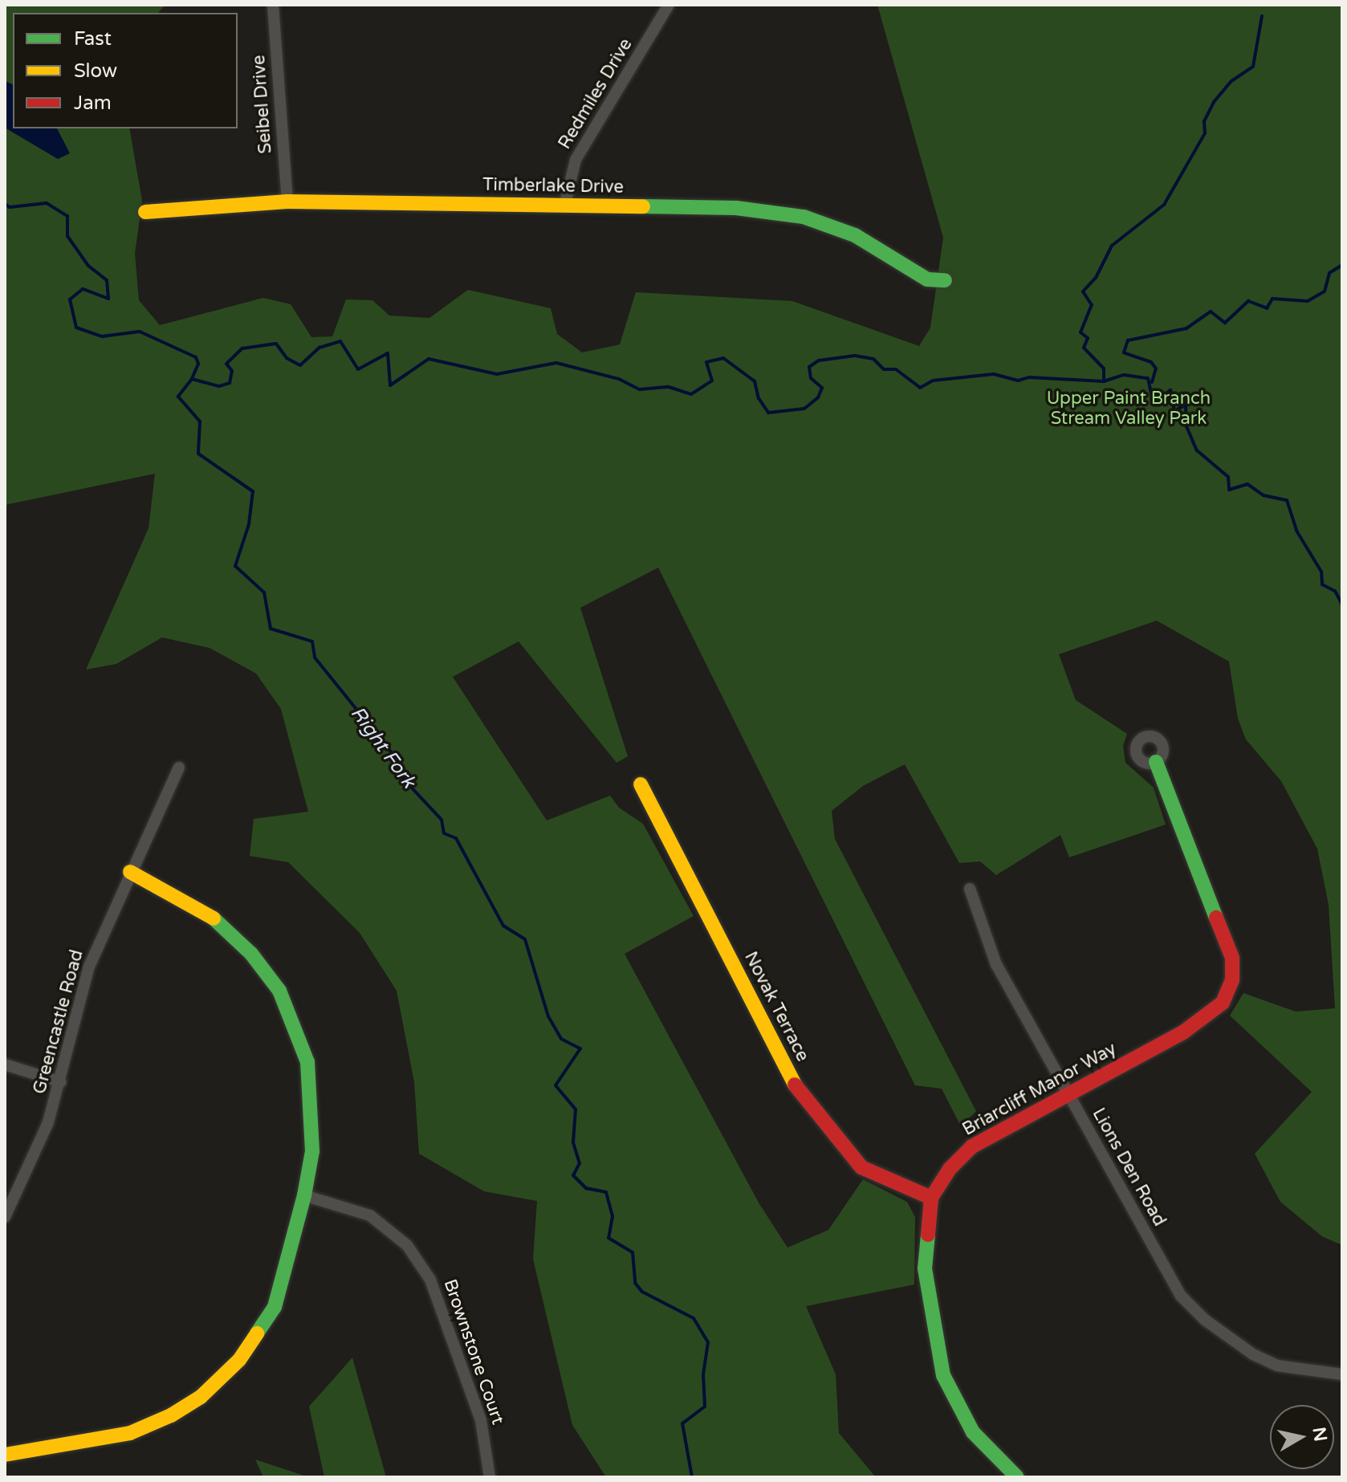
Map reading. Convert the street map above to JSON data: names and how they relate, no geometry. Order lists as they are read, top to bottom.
{
  "streets": {
    "street": [
      "Redmiles Drive",
      "Seibel Drive",
      "Timberlake Drive",
      "Novak Terrace",
      "Greencastle Road",
      "Briarcliff Manor Way",
      "Lions Den Road",
      "Brownstone Court"
    ]
  },
  "crossings": [
    ["Redmiles Drive", "Timberlake Drive"],
    ["Seibel Drive", "Timberlake Drive"],
    ["Novak Terrace", "Briarcliff Manor Way"],
    ["Briarcliff Manor Way", "Lions Den Road"]
  ],
  "water": ["Right Fork"],
  "parks": ["Upper Paint Branch Stream Valley Park"],
  "legend": ["Fast", "Slow", "Jam"],
  "north": "right"
}
